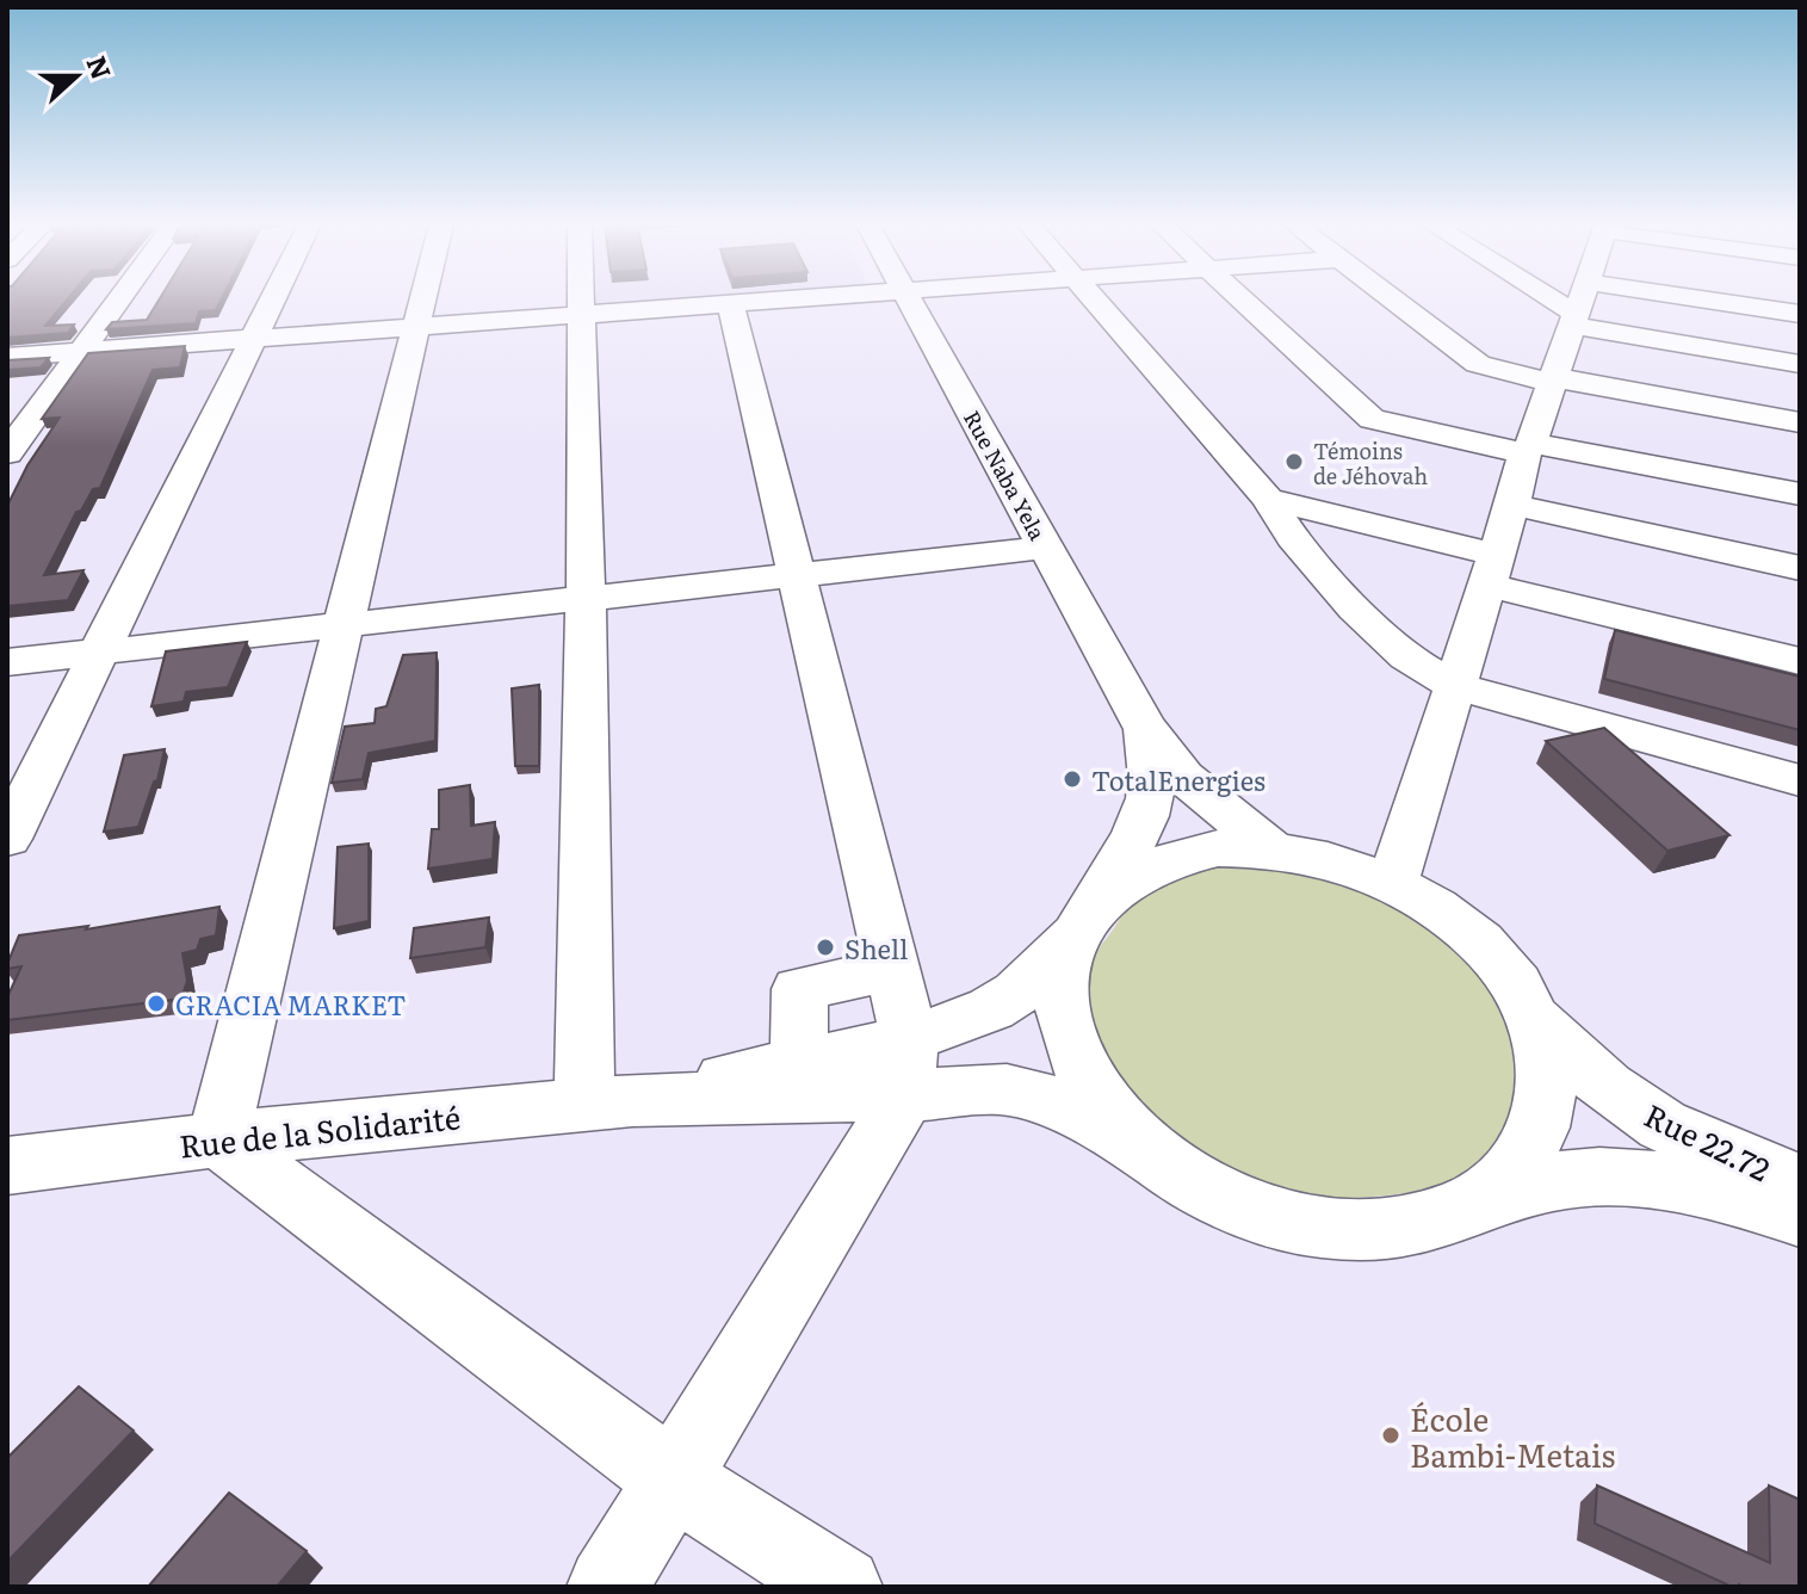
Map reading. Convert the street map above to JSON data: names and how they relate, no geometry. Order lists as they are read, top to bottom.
{
  "streets": {
    "street": ["Rue Naba Yela", "Rue de la Solidarité", "Rue 22.72"]
  },
  "places": [
    "Témoins de Jéhovah",
    "TotalEnergies",
    "Shell",
    "GRACIA MARKET",
    "École Bambi-Metais"
  ],
  "north": "right"
}
